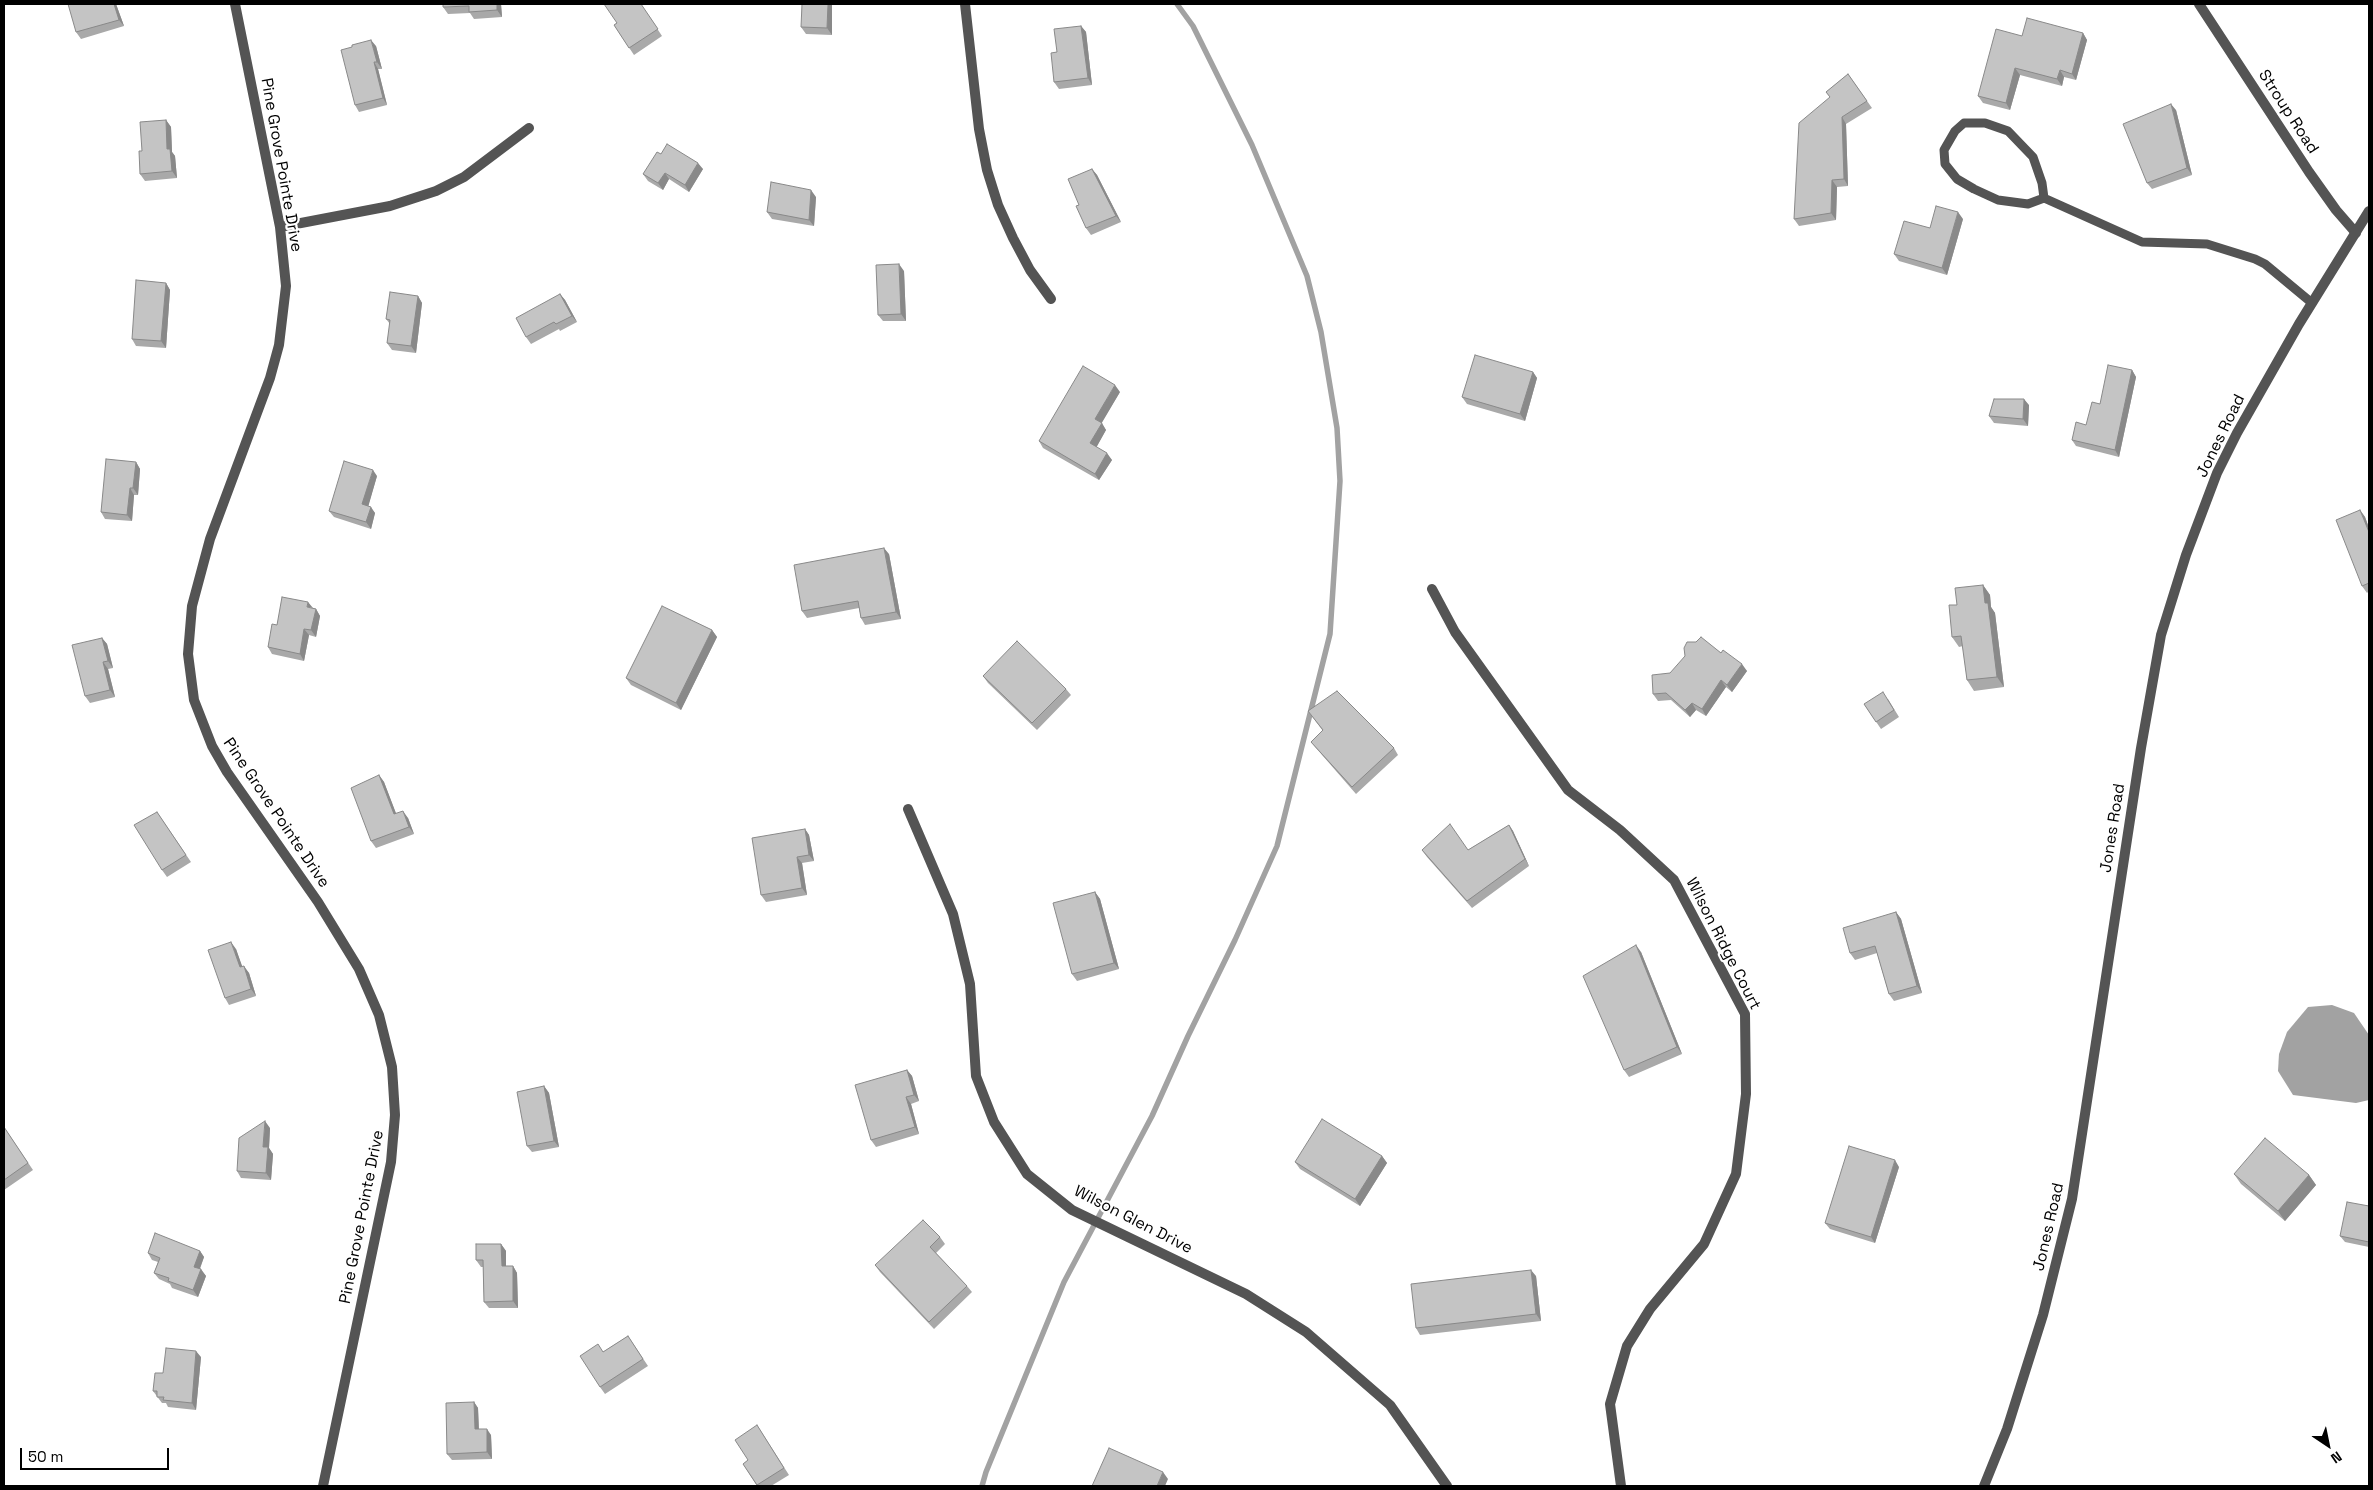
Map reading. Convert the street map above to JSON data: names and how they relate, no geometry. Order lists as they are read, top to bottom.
{
  "streets": {
    "street": [
      "Stroup Road",
      "Pine Grove Pointe Drive",
      "Jones Road",
      "Wilson Ridge Court",
      "Wilson Glen Drive"
    ]
  },
  "crossings": [
    ["Stroup Road", "Jones Road"]
  ],
  "scale_bar": "50 m",
  "north": "bottom right"
}
